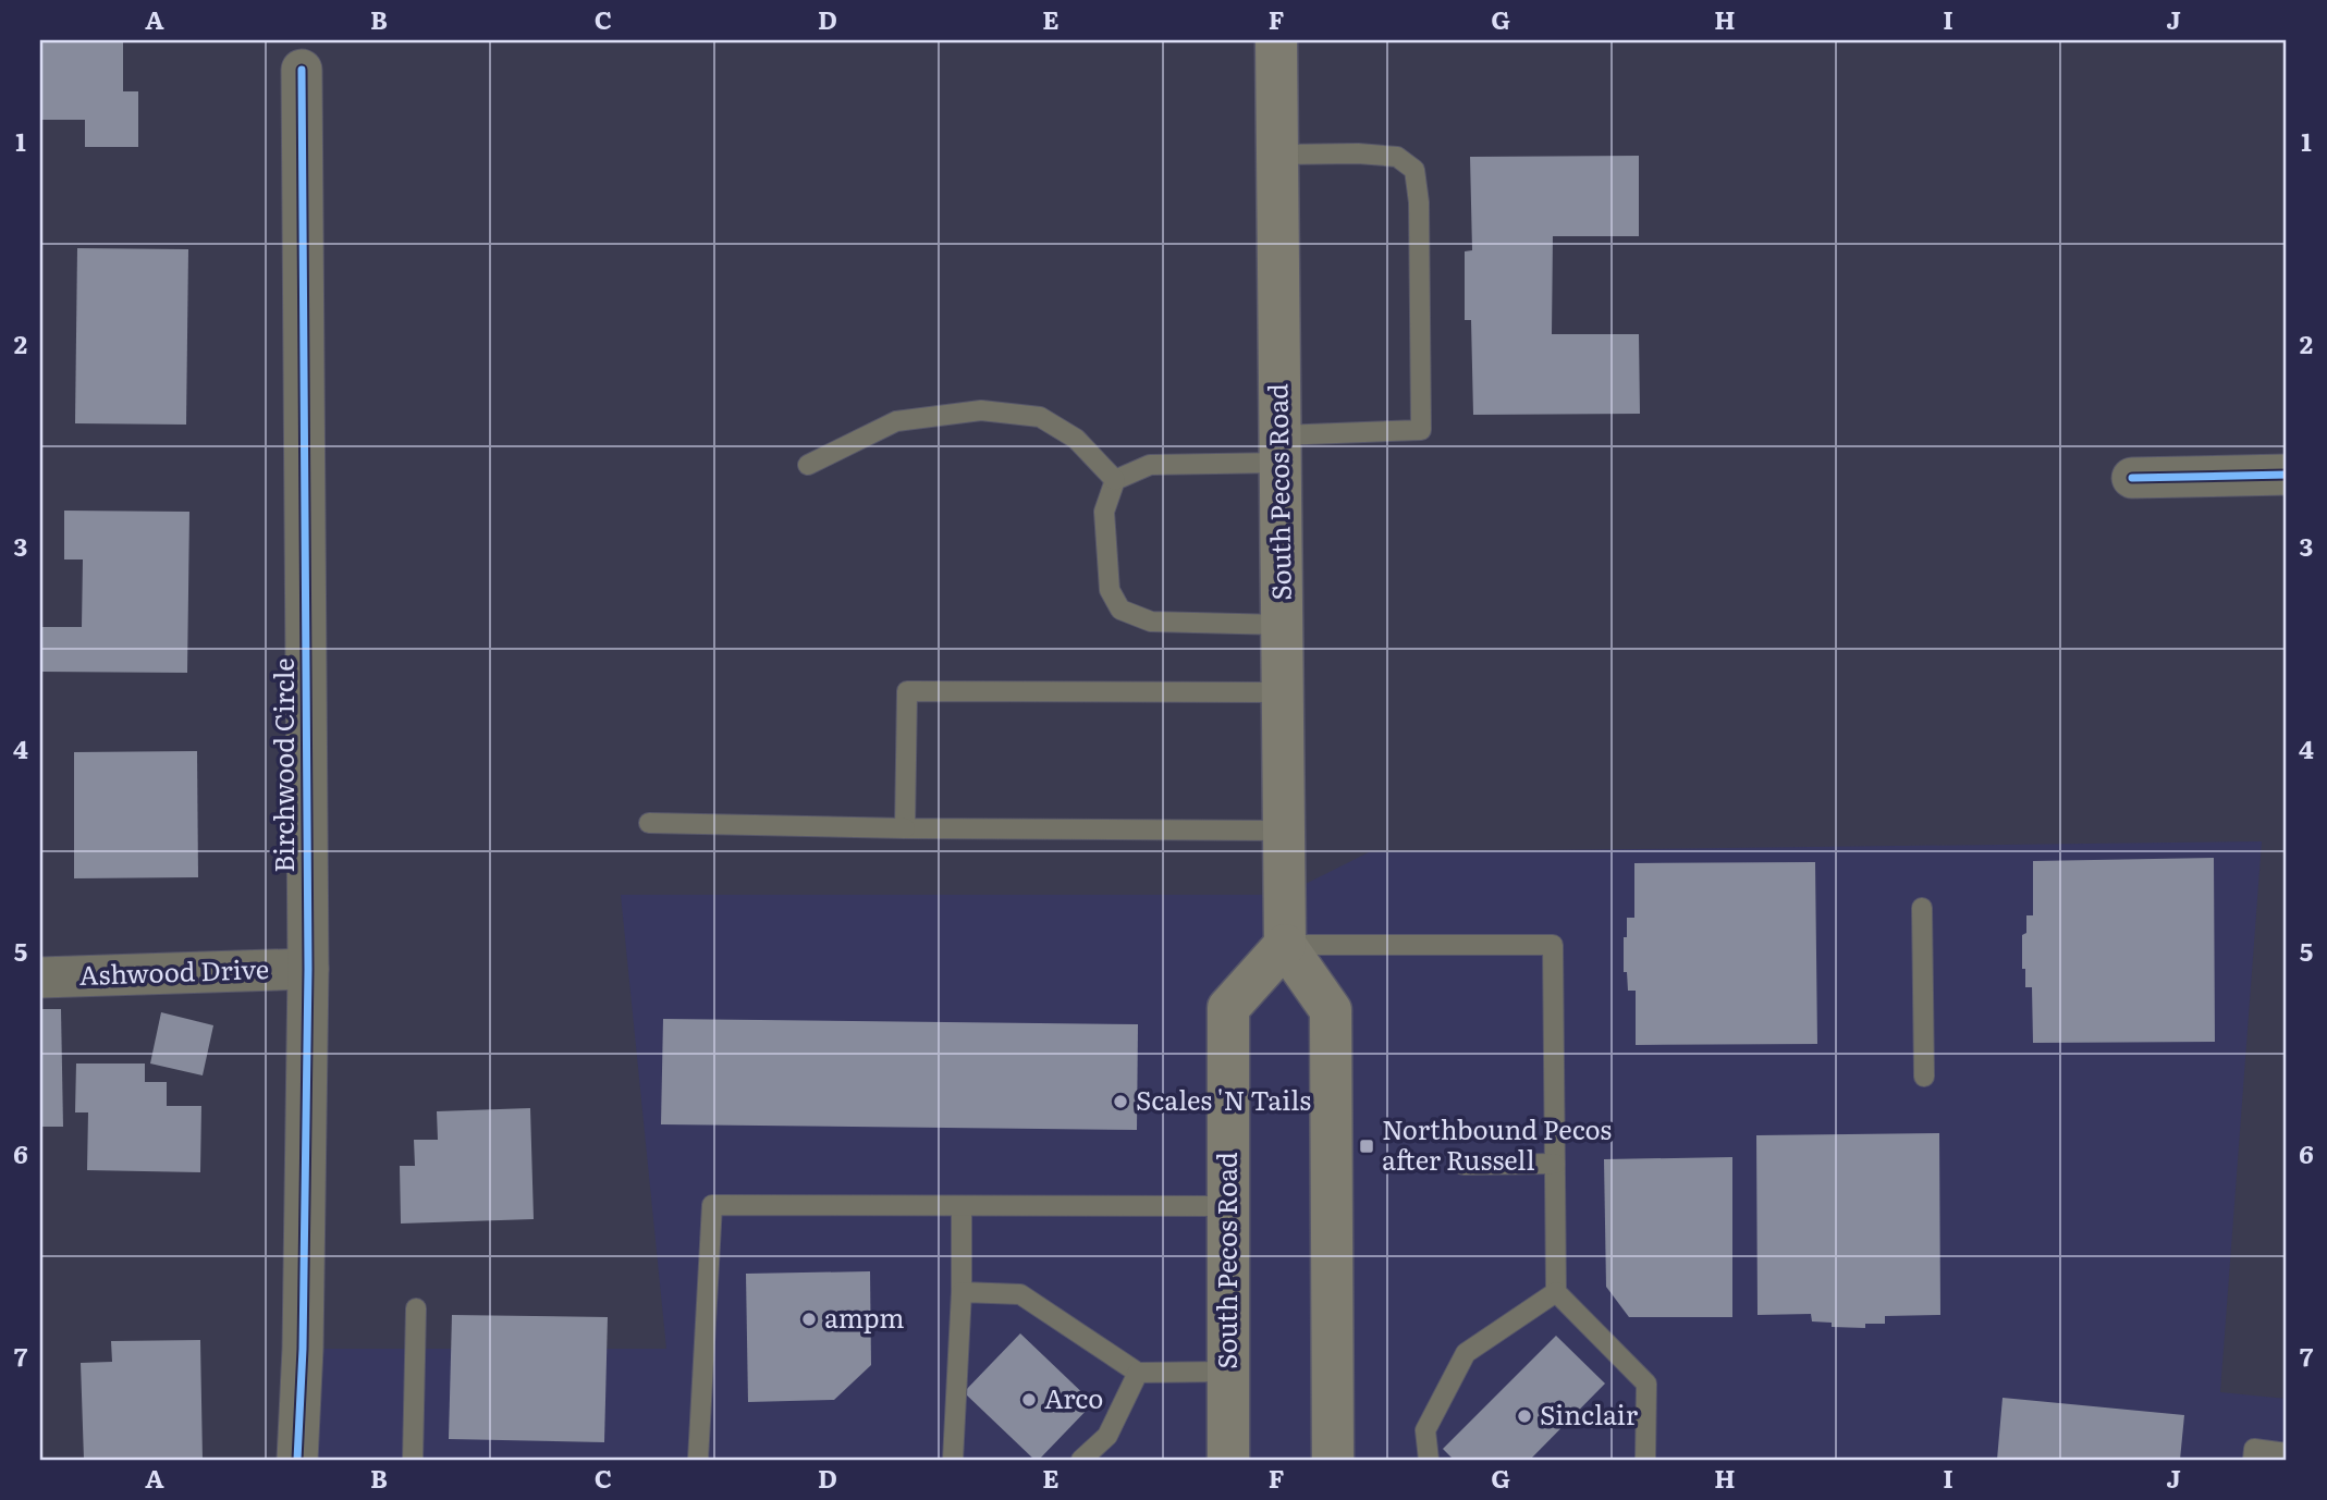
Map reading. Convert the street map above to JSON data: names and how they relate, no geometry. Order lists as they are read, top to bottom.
{
  "streets": {
    "main road": ["South Pecos Road"],
    "street": ["Birchwood Circle", "Ashwood Drive"]
  },
  "crossings": [
    ["Birchwood Circle", "Ashwood Drive"]
  ],
  "places": {
    "other": [
      "Scales 'N Tails",
      "ampm",
      "Arco",
      "Sinclair"
    ],
    "transit": ["Northbound Pecos after Russell"]
  },
  "grid": {
    "columns": [
      "A",
      "B",
      "C",
      "D",
      "E",
      "F",
      "G",
      "H",
      "I",
      "J"
    ],
    "rows": [
      "1",
      "2",
      "3",
      "4",
      "5",
      "6",
      "7"
    ]
  }
}
